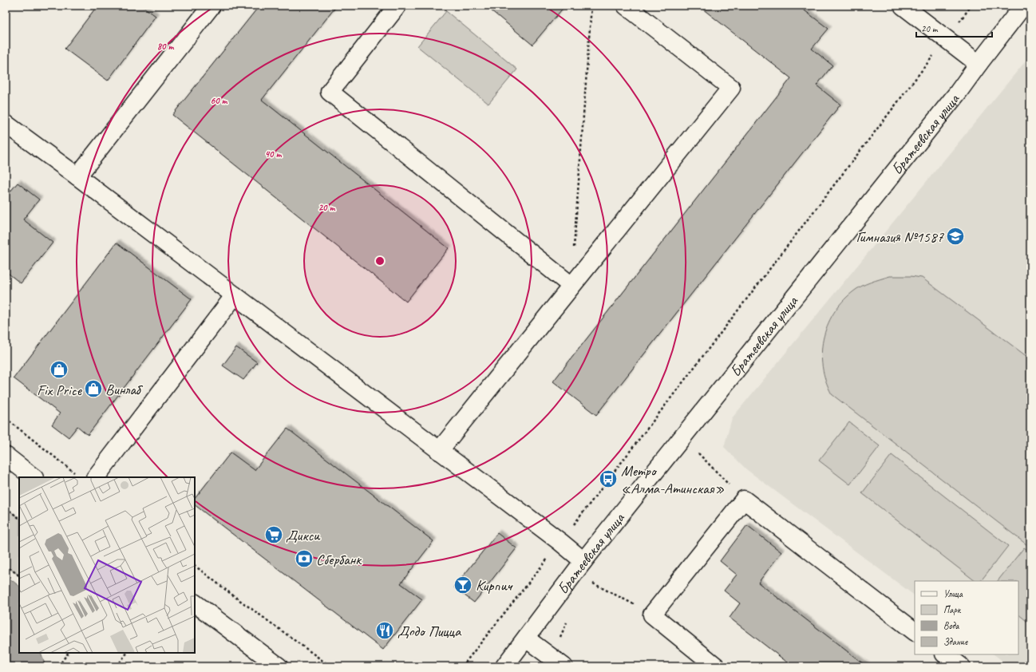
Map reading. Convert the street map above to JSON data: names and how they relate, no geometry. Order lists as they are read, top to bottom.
{
  "streets": {
    "street": ["Братеевская улица"]
  },
  "places": {
    "school or university": ["Гимназия №1587"],
    "shop": ["Fix Price", "Винлаб"],
    "bus stop": ["Метро «Алма-Атинская»"],
    "supermarket": ["Дикси"],
    "bank": ["Сбербанк"],
    "bar": ["Кирпич"],
    "restaurant": ["Додо Пицца"]
  },
  "legend": [
    "Улица",
    "Парк",
    "Вода",
    "Здание"
  ],
  "scale_bar": "20 m",
  "rings": [
    "80 m",
    "60 m",
    "40 m",
    "20 m"
  ]
}
